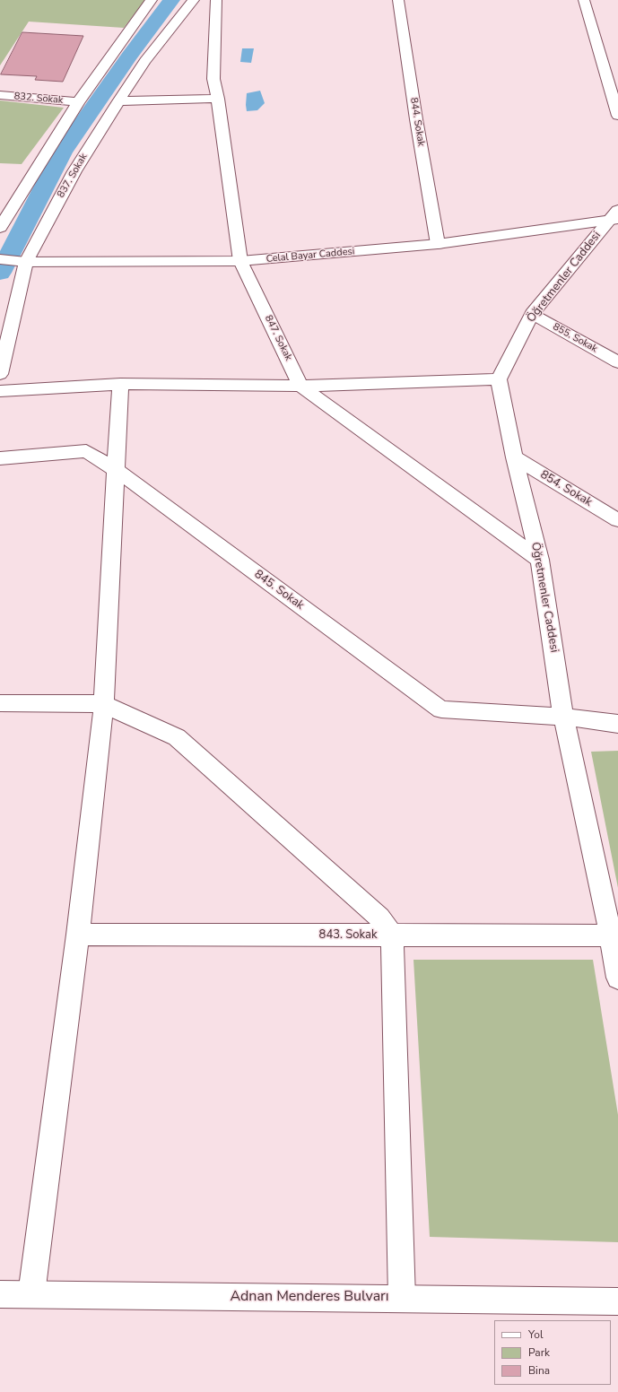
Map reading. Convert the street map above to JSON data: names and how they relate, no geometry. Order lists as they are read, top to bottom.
{
  "streets": {
    "street": [
      "832. Sokak",
      "844. Sokak",
      "837. Sokak",
      "Celal Bayar Caddesi",
      "Öğretmenler Caddesi",
      "847. Sokak",
      "855. Sokak",
      "854. Sokak",
      "845. Sokak",
      "843. Sokak",
      "Adnan Menderes Bulvarı"
    ]
  },
  "crossings": [
    ["844. Sokak", "Celal Bayar Caddesi"],
    ["837. Sokak", "Celal Bayar Caddesi"],
    ["Celal Bayar Caddesi", "Öğretmenler Caddesi"],
    ["Celal Bayar Caddesi", "847. Sokak"],
    ["Öğretmenler Caddesi", "847. Sokak"],
    ["Öğretmenler Caddesi", "855. Sokak"],
    ["Öğretmenler Caddesi", "854. Sokak"],
    ["Öğretmenler Caddesi", "845. Sokak"],
    ["Öğretmenler Caddesi", "843. Sokak"]
  ],
  "legend": ["Yol", "Park", "Bina"]
}
